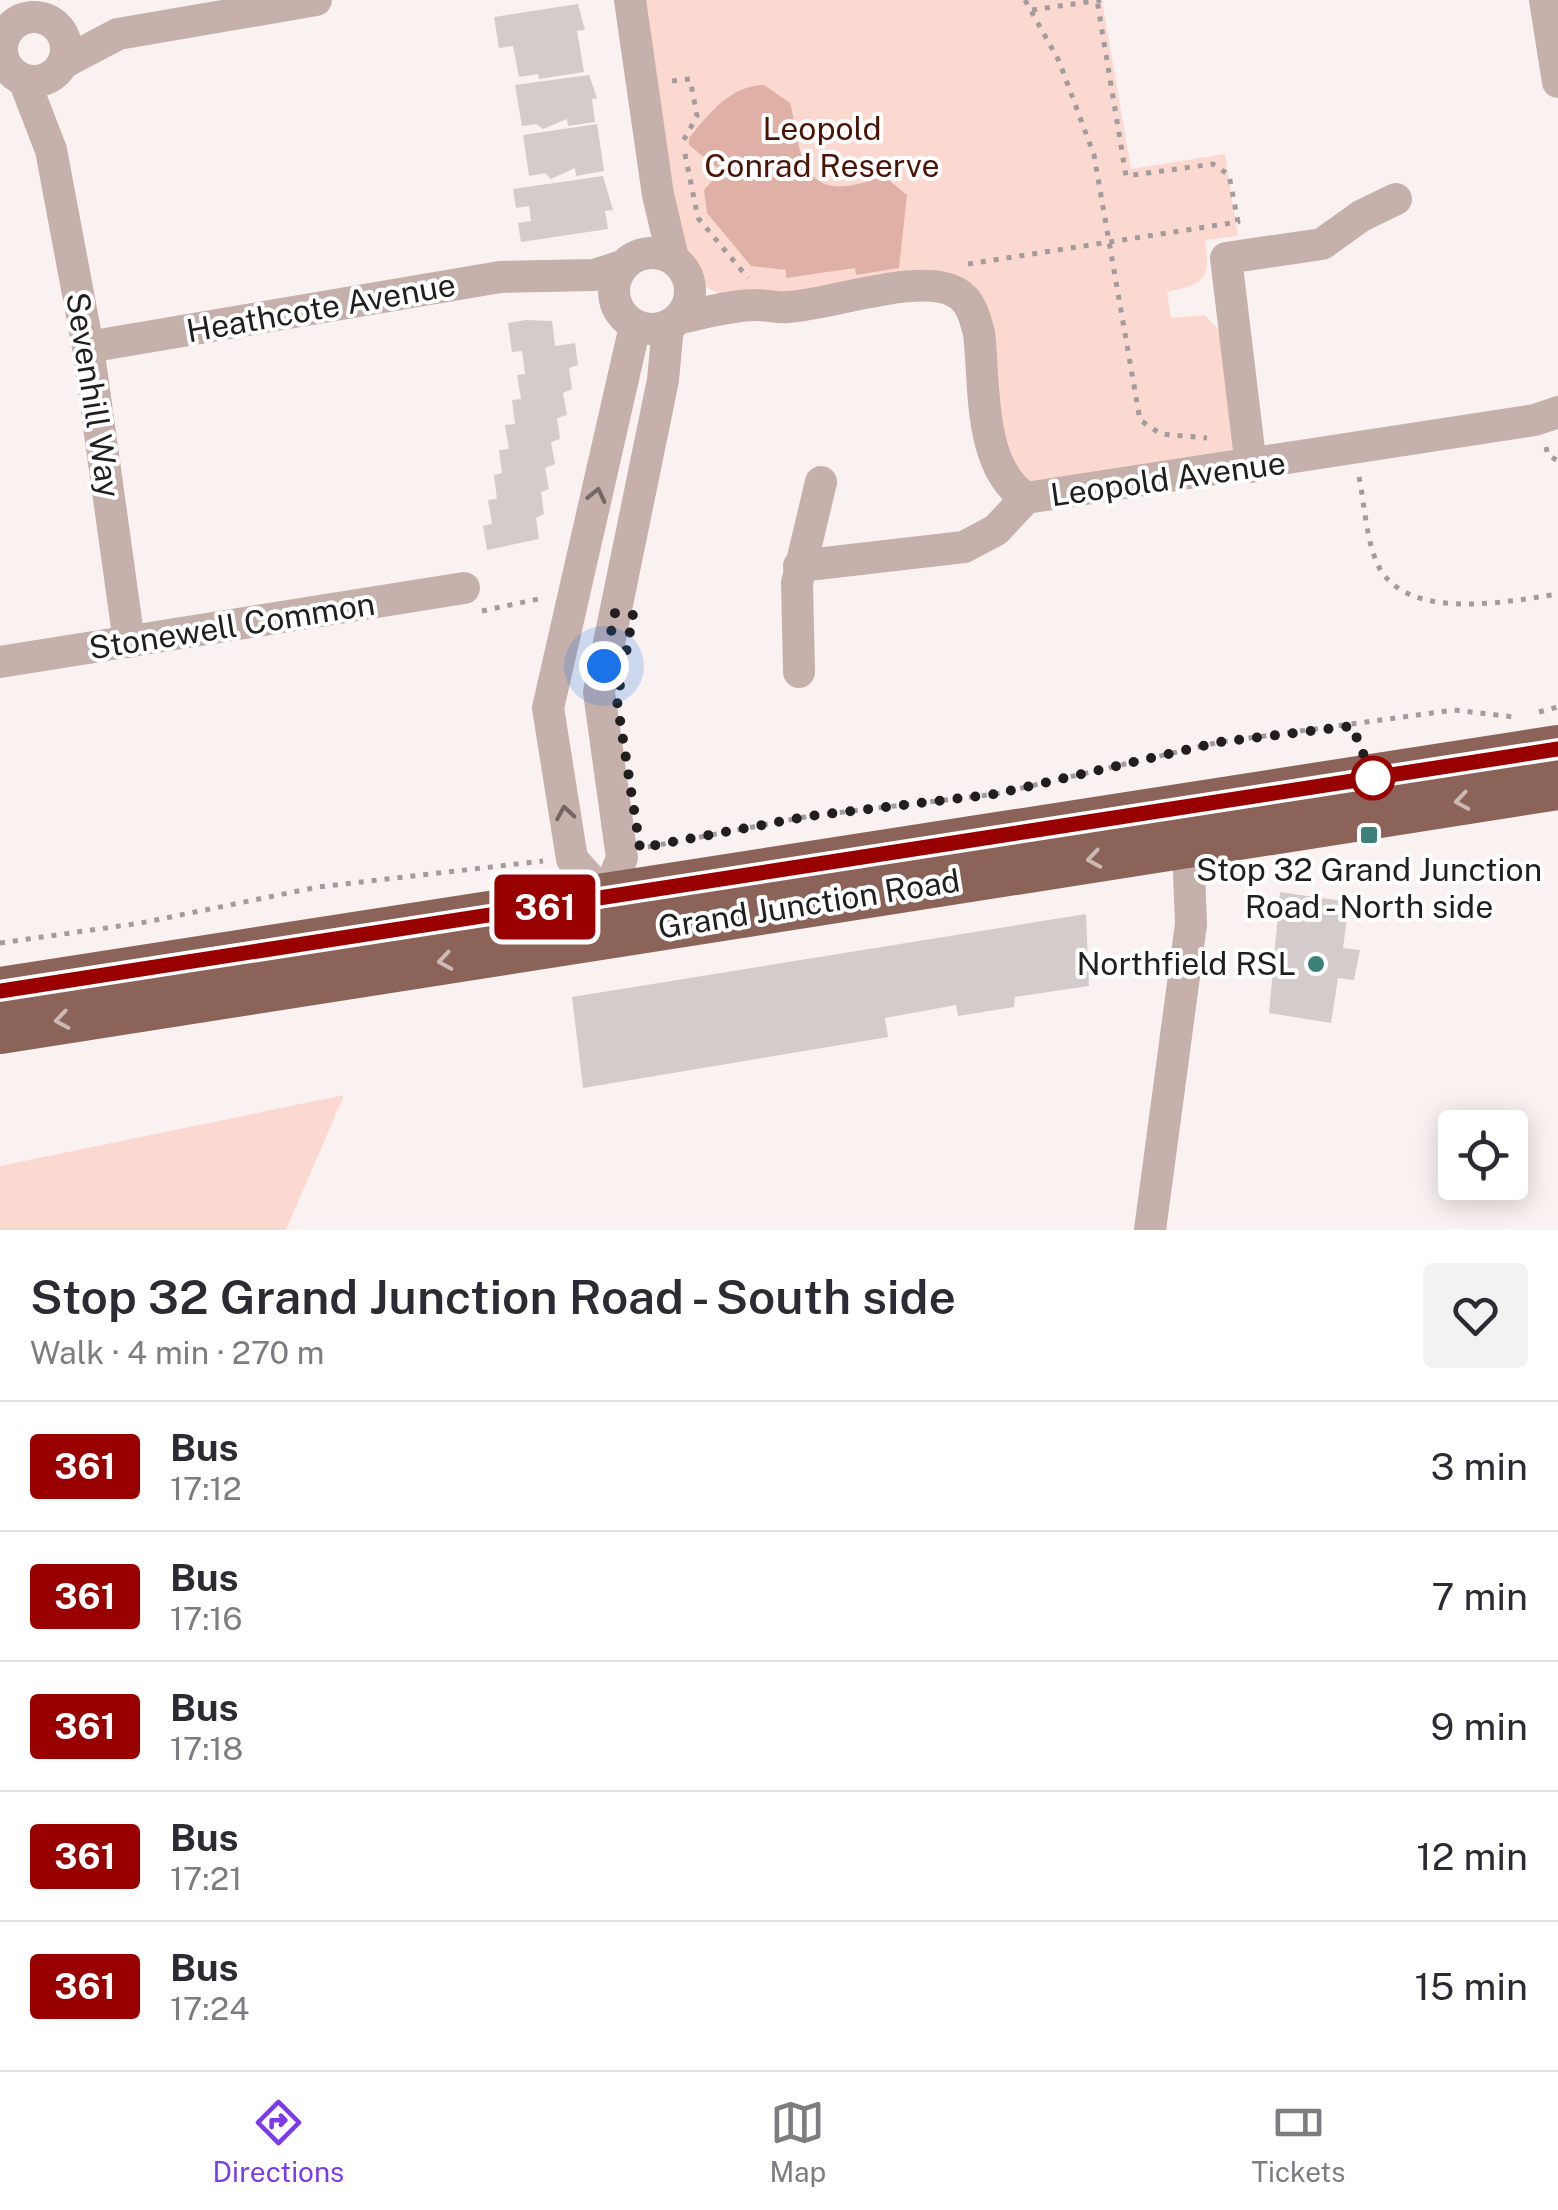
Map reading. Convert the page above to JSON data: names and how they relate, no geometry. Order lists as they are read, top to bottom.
{
  "streets": {
    "highway": ["Grand Junction Road"],
    "street": [
      "Heathcote Avenue",
      "Sevenhill Way",
      "Leopold Avenue",
      "Stonewell Common"
    ]
  },
  "crossings": [
    ["Heathcote Avenue", "Sevenhill Way"],
    ["Heathcote Avenue", "Leopold Avenue"],
    ["Sevenhill Way", "Stonewell Common"]
  ],
  "parks": ["Leopold Conrad Reserve"],
  "places": {
    "transit": ["Stop 32 Grand Junction Road - North side"],
    "other": ["Northfield RSL"]
  },
  "lines": ["bus line 361"],
  "page": {
    "on_map": "361",
    "heading": ["Stop 32 Grand Junction Road - South side", "Walk · 4 min · 270 m"],
    "list": [
      {
        "mark": "361",
        "name": "Bus",
        "note": "17:12",
        "value": "3 min"
      },
      {
        "mark": "361",
        "name": "Bus",
        "note": "17:16",
        "value": "7 min"
      },
      {
        "mark": "361",
        "name": "Bus",
        "note": "17:18",
        "value": "9 min"
      },
      {
        "mark": "361",
        "name": "Bus",
        "note": "17:21",
        "value": "12 min"
      },
      {
        "mark": "361",
        "name": "Bus",
        "note": "17:24",
        "value": "15 min"
      }
    ],
    "tabs": ["Directions", "Map", "Tickets"]
  }
}
